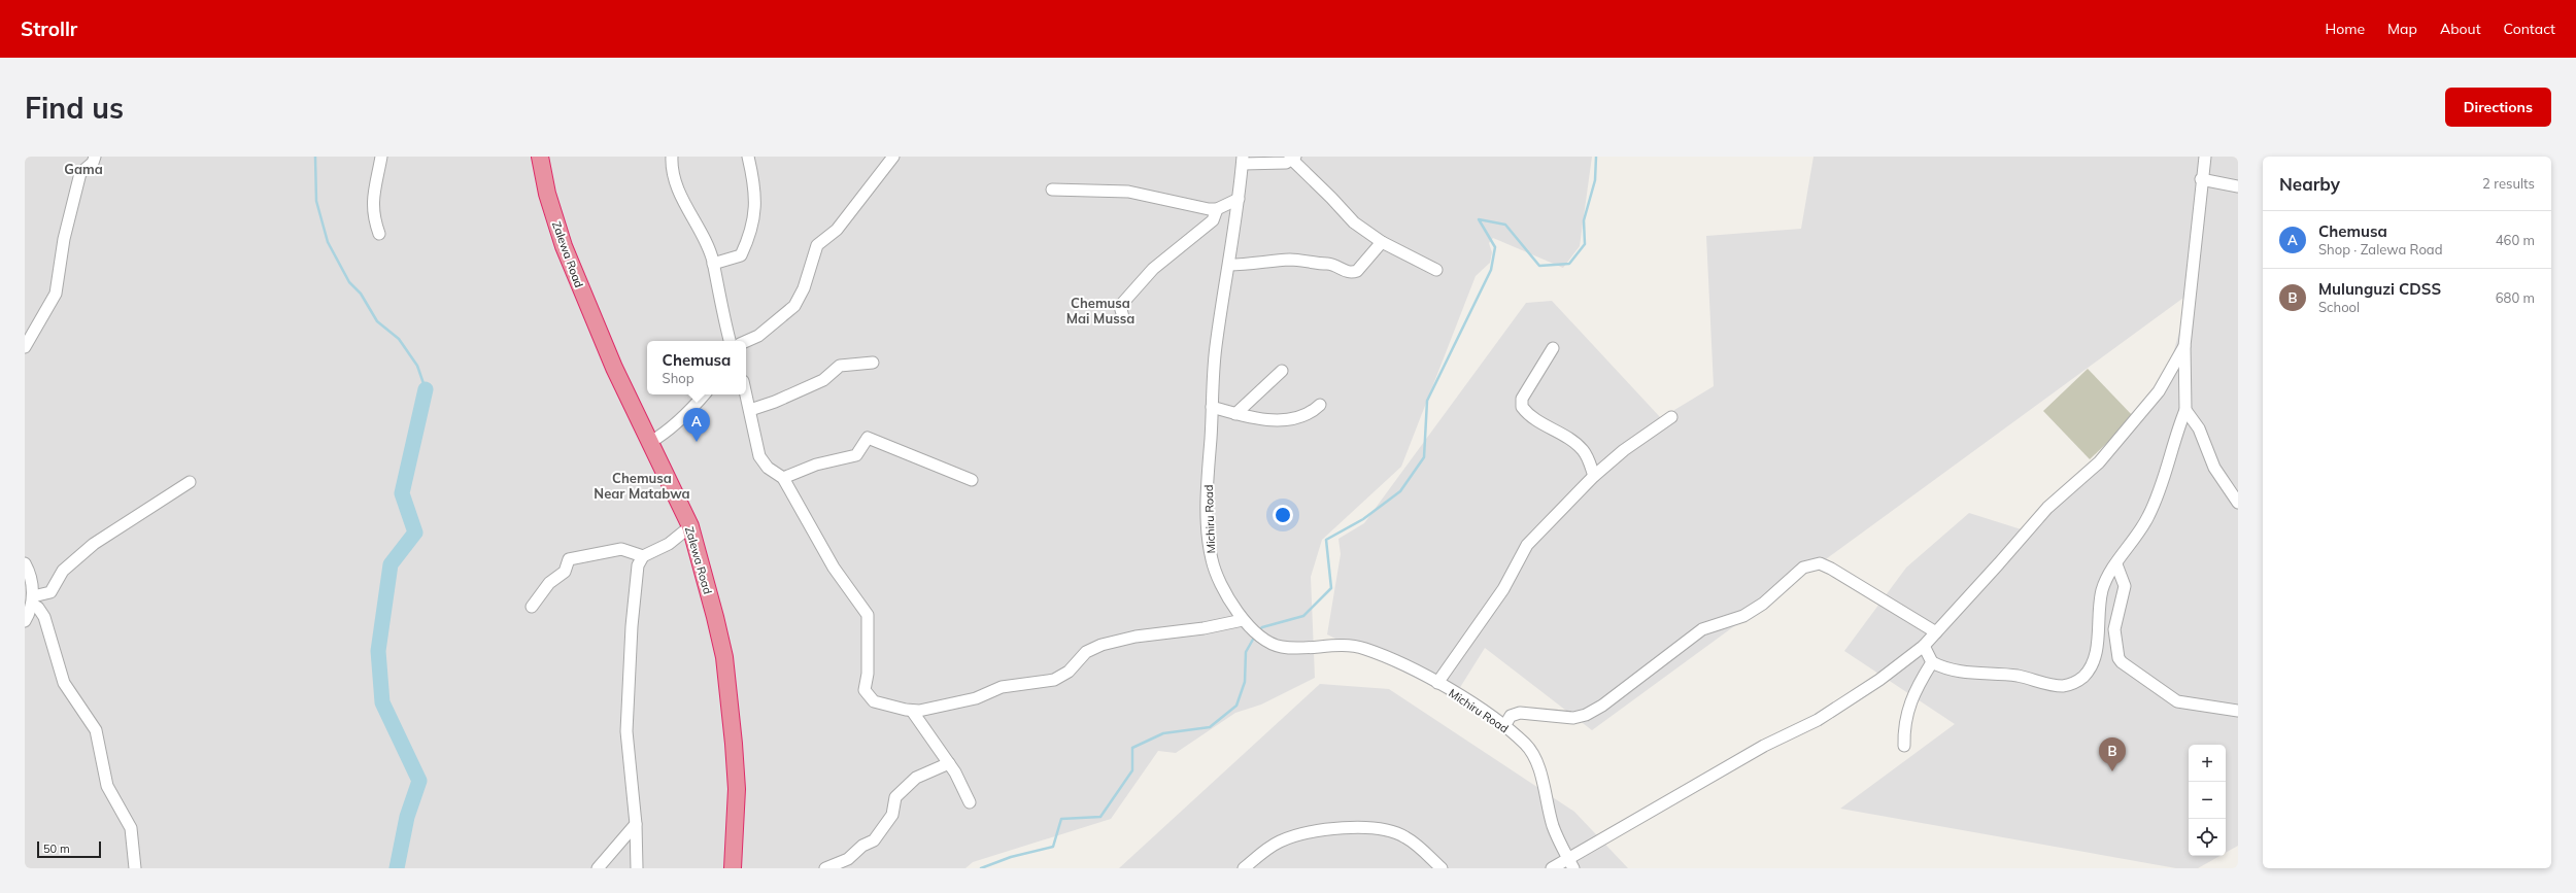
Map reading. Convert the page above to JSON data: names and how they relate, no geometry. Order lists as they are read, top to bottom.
{
  "streets": {
    "highway": ["Zalewa Road"],
    "street": ["Michiru Road"]
  },
  "districts": ["Gama", "Chemusa Mai Mussa", "Chemusa Near Matabwa"],
  "scale_bar": "50 m",
  "page": {
    "header": "Strollr",
    "nav": [
      "Home",
      "Map",
      "About",
      "Contact"
    ],
    "buttons": "Directions",
    "title": "Find us",
    "heading": ["Nearby", "2 results"],
    "list": [
      {
        "mark": "A",
        "name": "Chemusa",
        "note": "Shop · Zalewa Road",
        "value": "460 m"
      },
      {
        "mark": "B",
        "name": "Mulunguzi CDSS",
        "note": "School",
        "value": "680 m"
      }
    ],
    "popup": ["Chemusa", "Shop"],
    "pins": ["A", "B"],
    "map_buttons": ["+", "−"],
    "scale": "50 m"
  }
}
